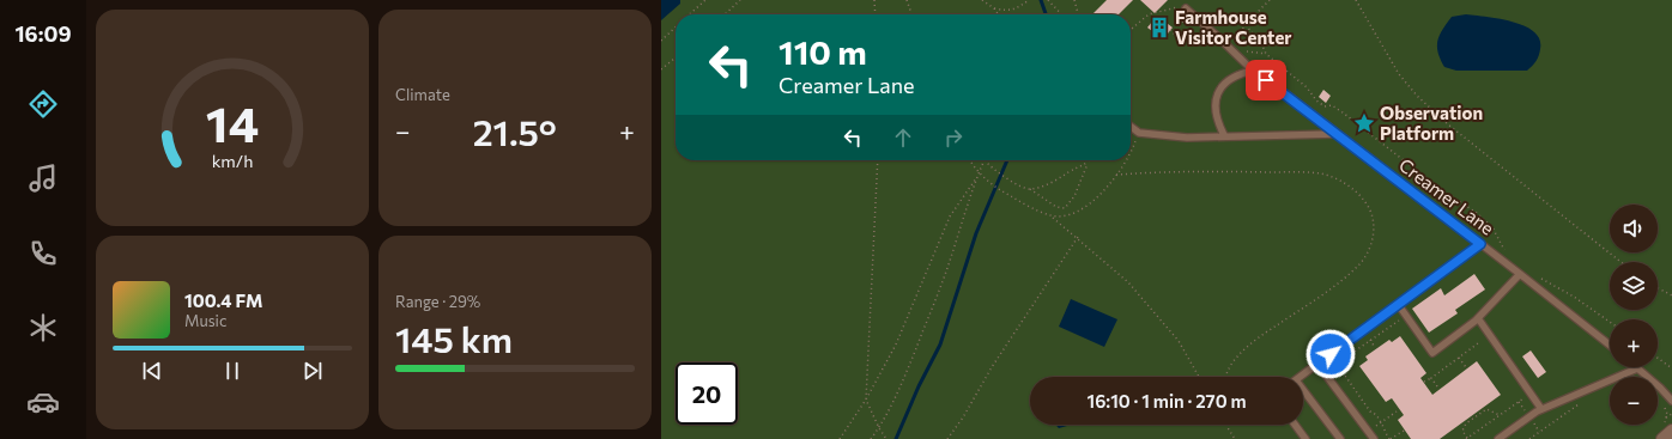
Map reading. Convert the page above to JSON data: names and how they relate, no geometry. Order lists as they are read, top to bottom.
{
  "streets": {
    "lane": ["Creamer Lane"]
  },
  "places": {
    "building": ["Farmhouse Visitor Center"],
    "place": ["Observation Platform"]
  },
  "page": {
    "tabs": "16:09",
    "tile": [
      "Climate",
      ["Range · 29%", "145 km"]
    ],
    "turn": ["110 m", "Creamer Lane"],
    "heat": ["−", "21.5°", "+"],
    "map_buttons": ["+", "−"],
    "song": ["100.4 FM", "Music"],
    "limit": "20",
    "trip": "16:10 · 1 min · 270 m",
    "gauge": ["14", "km/h"]
  }
}
